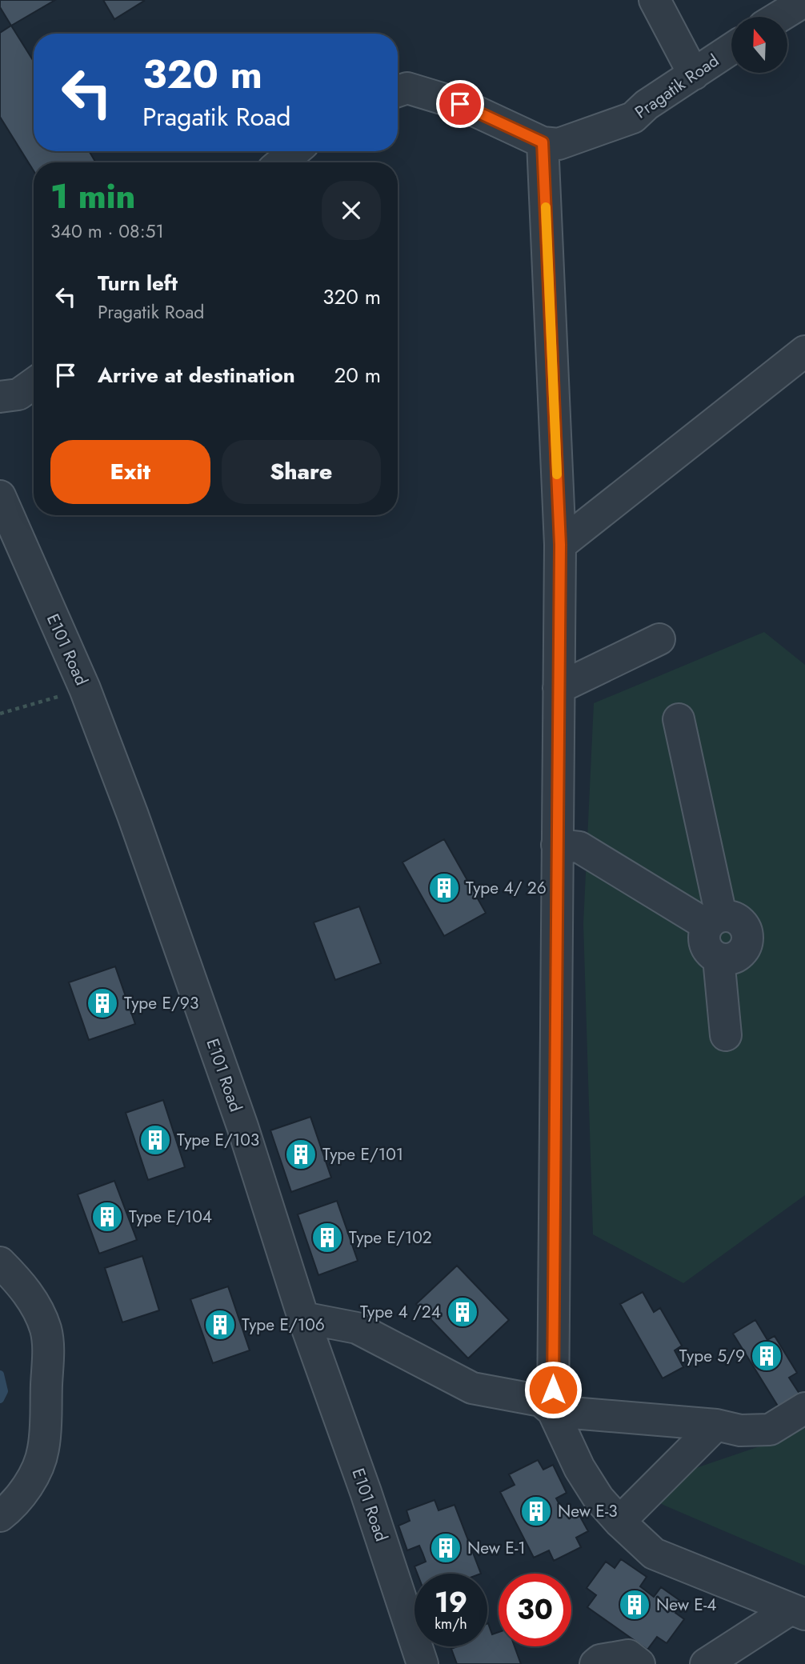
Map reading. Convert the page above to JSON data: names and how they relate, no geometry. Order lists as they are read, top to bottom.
{
  "streets": {
    "street": ["Pragatik Road", "E101 Road"]
  },
  "places": {
    "building": [
      "Type 4/ 26",
      "Type E/93",
      "Type E/103",
      "Type E/101",
      "Type E/104",
      "Type E/102",
      "Type 4 /24",
      "Type E/106",
      "Type 5/9",
      "New E-3",
      "New E-1",
      "New E-4"
    ]
  },
  "north": "top",
  "page": {
    "turn": ["320 m", "Pragatik Road"],
    "heading": ["1 min", "340 m · 08:51"],
    "list": [
      {
        "name": "Turn left",
        "note": "Pragatik Road",
        "value": "320 m"
      },
      {
        "name": "Arrive at destination",
        "value": "20 m"
      }
    ],
    "buttons": ["Exit", "Share"],
    "speed": "19 km/h",
    "limit": "30"
  }
}
